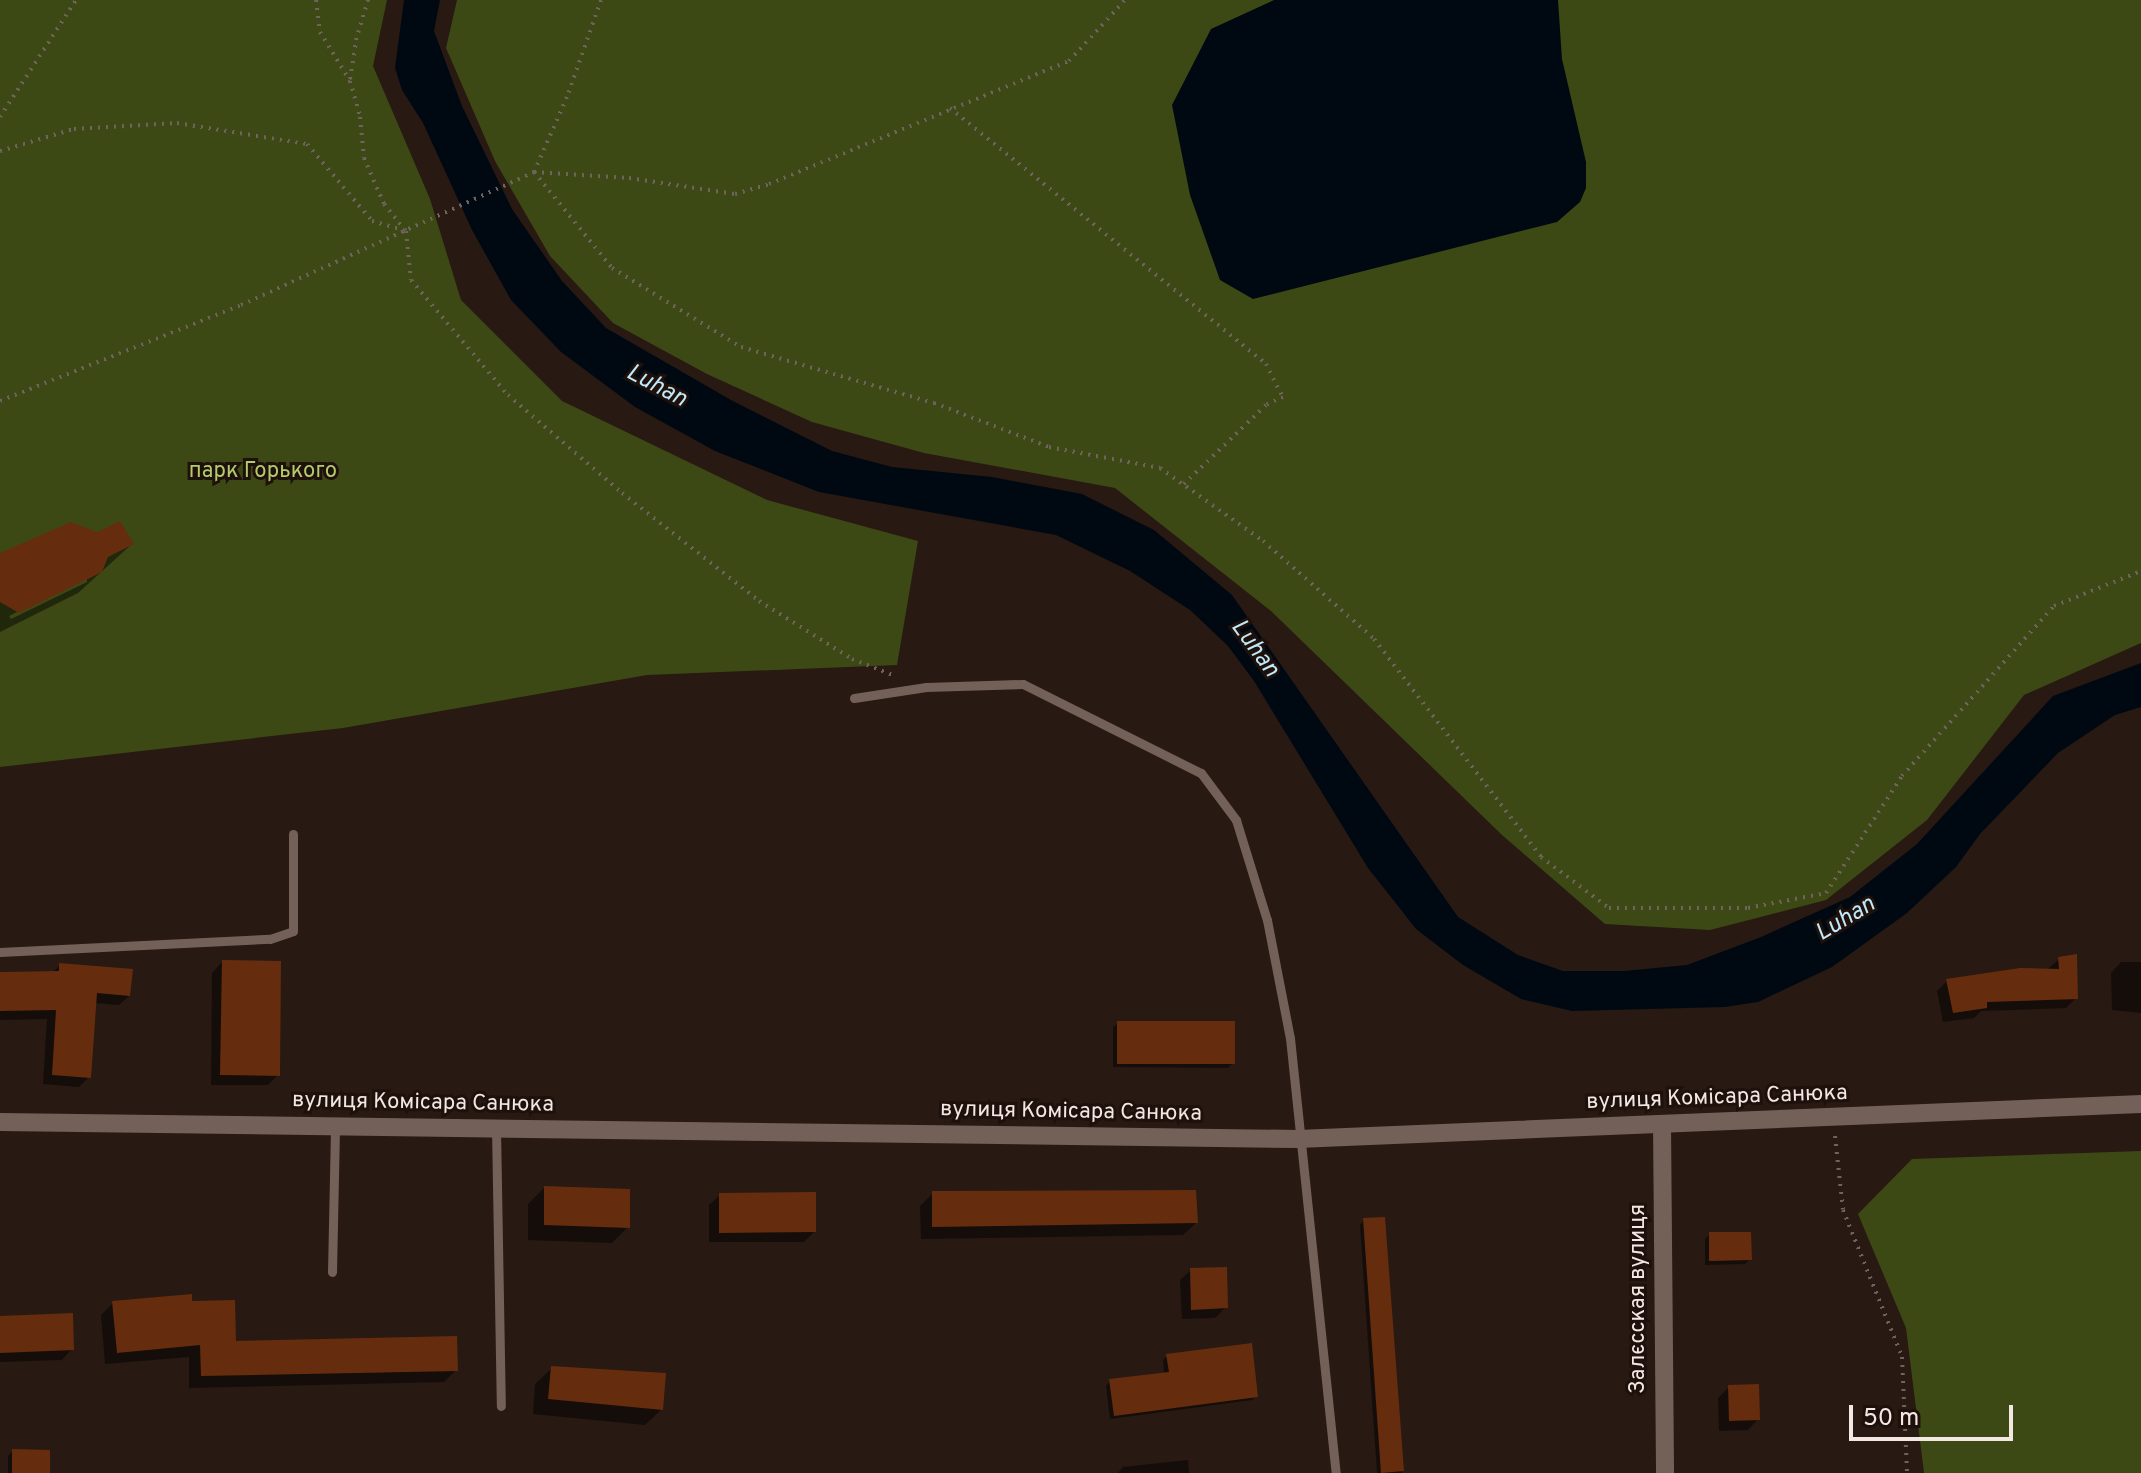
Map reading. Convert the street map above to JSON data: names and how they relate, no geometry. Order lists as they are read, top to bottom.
{
  "streets": {
    "street": ["вулиця Комісара Санюка", "Залєсская вулиця"]
  },
  "crossings": [
    ["вулиця Комісара Санюка", "Залєсская вулиця"]
  ],
  "water": ["Luhan"],
  "parks": ["парк Горького"],
  "scale_bar": "50 m"
}
